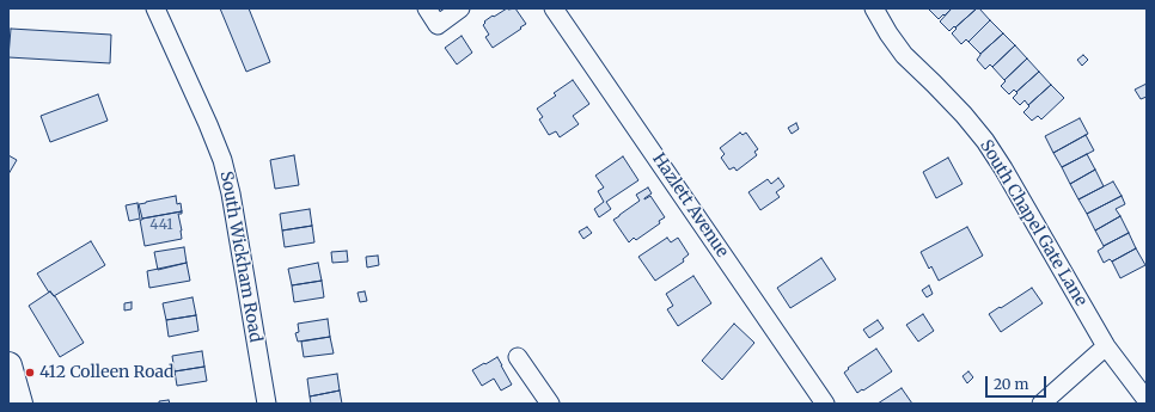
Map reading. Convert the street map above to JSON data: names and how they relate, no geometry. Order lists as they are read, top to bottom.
{
  "streets": {
    "street": ["Hazlett Avenue", "South Chapel Gate Lane", "South Wickham Road"]
  },
  "places": ["412 Colleen Road"],
  "house_numbers": ["441"],
  "scale_bar": "20 m"
}
